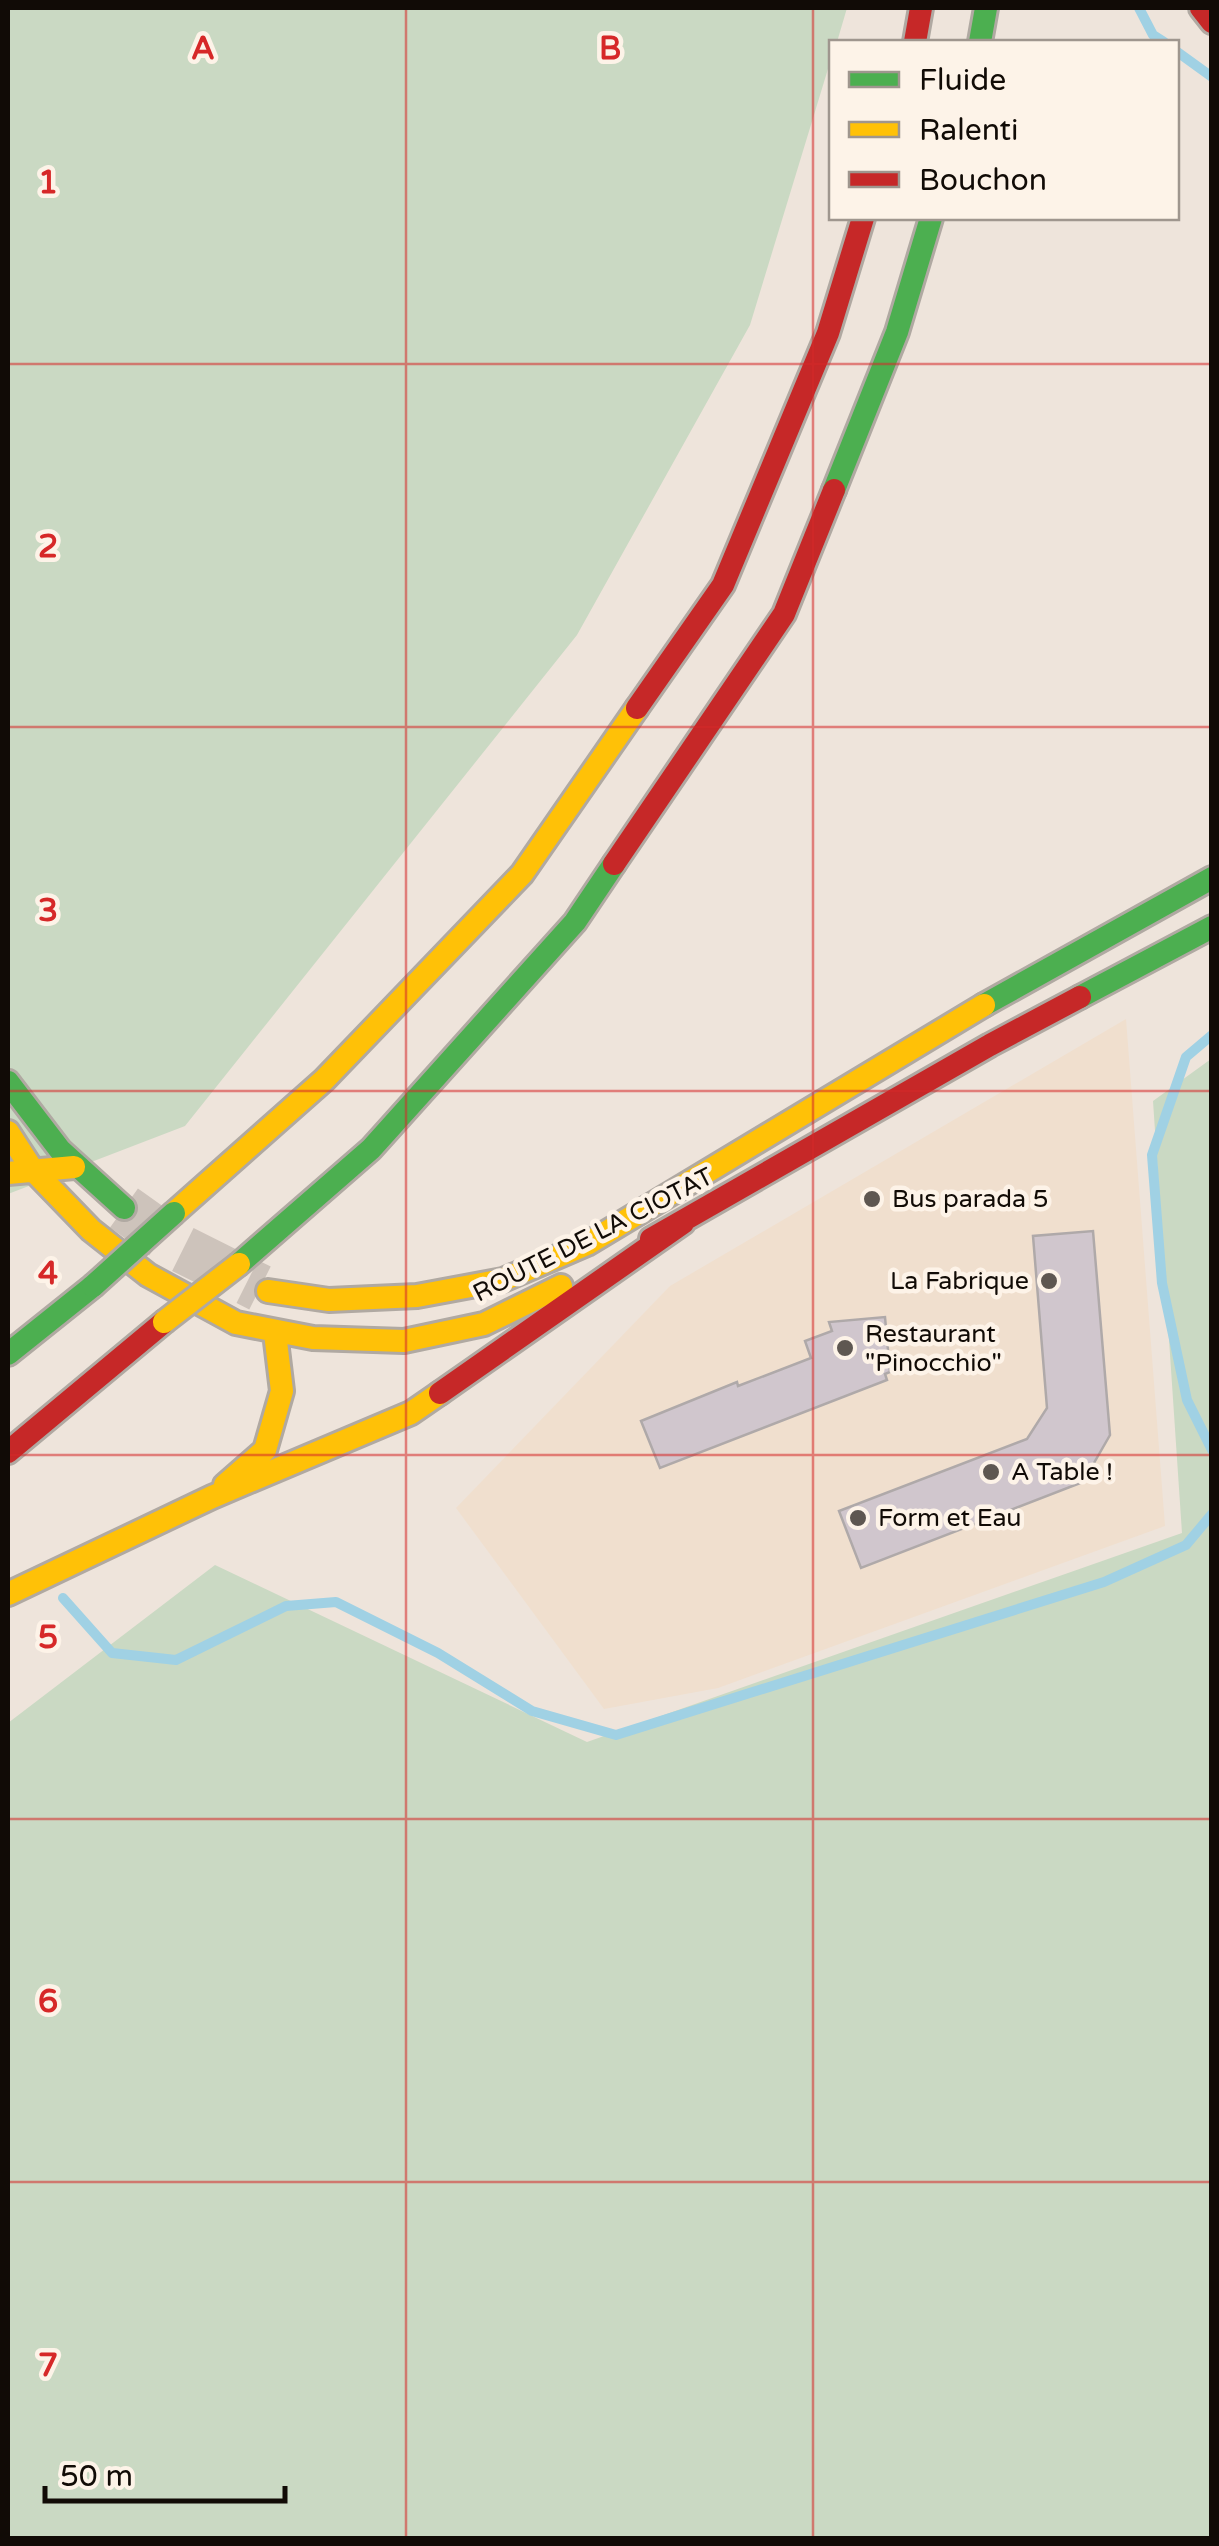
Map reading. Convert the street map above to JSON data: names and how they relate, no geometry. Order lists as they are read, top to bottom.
{
  "streets": {
    "main road": ["ROUTE DE LA CIOTAT"]
  },
  "places": [
    "Bus parada 5",
    "La Fabrique",
    "Restaurant \"Pinocchio\"",
    "A Table !",
    "Form et Eau"
  ],
  "legend": ["Fluide", "Ralenti", "Bouchon"],
  "scale_bar": "50 m",
  "grid": {
    "columns": ["A", "B"],
    "rows": [
      "1",
      "2",
      "3",
      "4",
      "5",
      "6",
      "7"
    ]
  }
}
